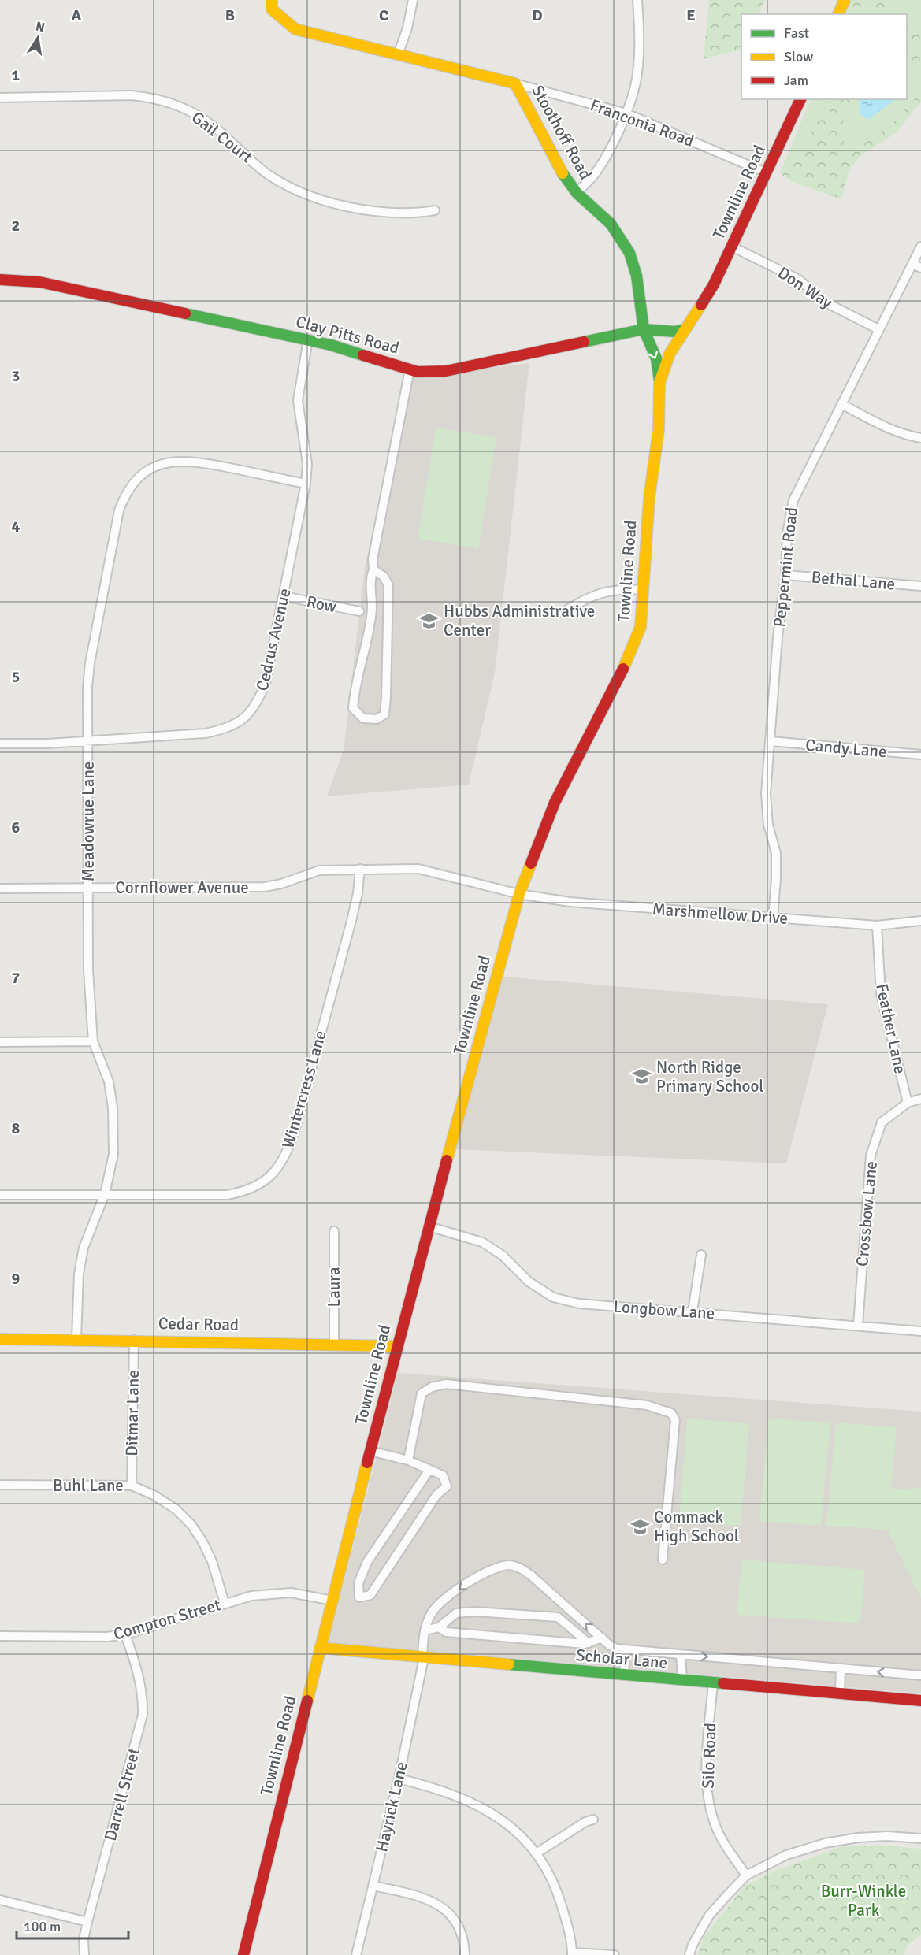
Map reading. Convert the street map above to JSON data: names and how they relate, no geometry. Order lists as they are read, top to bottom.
{
  "streets": {
    "street": [
      "Franconia Road",
      "Stoothoff Road",
      "Gail Court",
      "Townline Road",
      "Don Way",
      "Clay Pitts Road",
      "Peppermint Road",
      "Bethal Lane",
      "Row",
      "Cedrus Avenue",
      "Candy Lane",
      "Meadowrue Lane",
      "Cornflower Avenue",
      "Marshmellow Drive",
      "Feather Lane",
      "Wintercress Lane",
      "Crossbow Lane",
      "Laura",
      "Longbow Lane",
      "Cedar Road",
      "Ditmar Lane",
      "Buhl Lane",
      "Compton Street",
      "Scholar Lane",
      "Silo Road",
      "Darrell Street",
      "Hayrick Lane"
    ]
  },
  "crossings": [
    ["Franconia Road", "Stoothoff Road"],
    ["Franconia Road", "Townline Road"],
    ["Stoothoff Road", "Townline Road"],
    ["Stoothoff Road", "Clay Pitts Road"],
    ["Townline Road", "Don Way"],
    ["Townline Road", "Clay Pitts Road"],
    ["Townline Road", "Cornflower Avenue"],
    ["Townline Road", "Marshmellow Drive"],
    ["Townline Road", "Longbow Lane"],
    ["Townline Road", "Cedar Road"],
    ["Townline Road", "Compton Street"],
    ["Townline Road", "Scholar Lane"],
    ["Don Way", "Peppermint Road"],
    ["Clay Pitts Road", "Cedrus Avenue"],
    ["Peppermint Road", "Bethal Lane"],
    ["Peppermint Road", "Candy Lane"],
    ["Peppermint Road", "Marshmellow Drive"],
    ["Row", "Cedrus Avenue"],
    ["Cedrus Avenue", "Meadowrue Lane"],
    ["Meadowrue Lane", "Cornflower Avenue"],
    ["Meadowrue Lane", "Wintercress Lane"],
    ["Meadowrue Lane", "Cedar Road"],
    ["Cornflower Avenue", "Marshmellow Drive"],
    ["Cornflower Avenue", "Wintercress Lane"],
    ["Marshmellow Drive", "Feather Lane"],
    ["Feather Lane", "Crossbow Lane"],
    ["Crossbow Lane", "Longbow Lane"],
    ["Laura", "Cedar Road"],
    ["Cedar Road", "Ditmar Lane"],
    ["Ditmar Lane", "Buhl Lane"],
    ["Buhl Lane", "Compton Street"],
    ["Compton Street", "Darrell Street"],
    ["Scholar Lane", "Silo Road"],
    ["Scholar Lane", "Hayrick Lane"]
  ],
  "parks": ["Burr-Winkle Park"],
  "places": {
    "school or university": ["Hubbs Administrative Center", "North Ridge Primary School", "Commack High School"]
  },
  "legend": ["Fast", "Slow", "Jam"],
  "scale_bar": "100 m",
  "north": "top",
  "grid": {
    "columns": [
      "A",
      "B",
      "C",
      "D",
      "E"
    ],
    "rows": [
      "1",
      "2",
      "3",
      "4",
      "5",
      "6",
      "7",
      "8",
      "9"
    ]
  }
}
